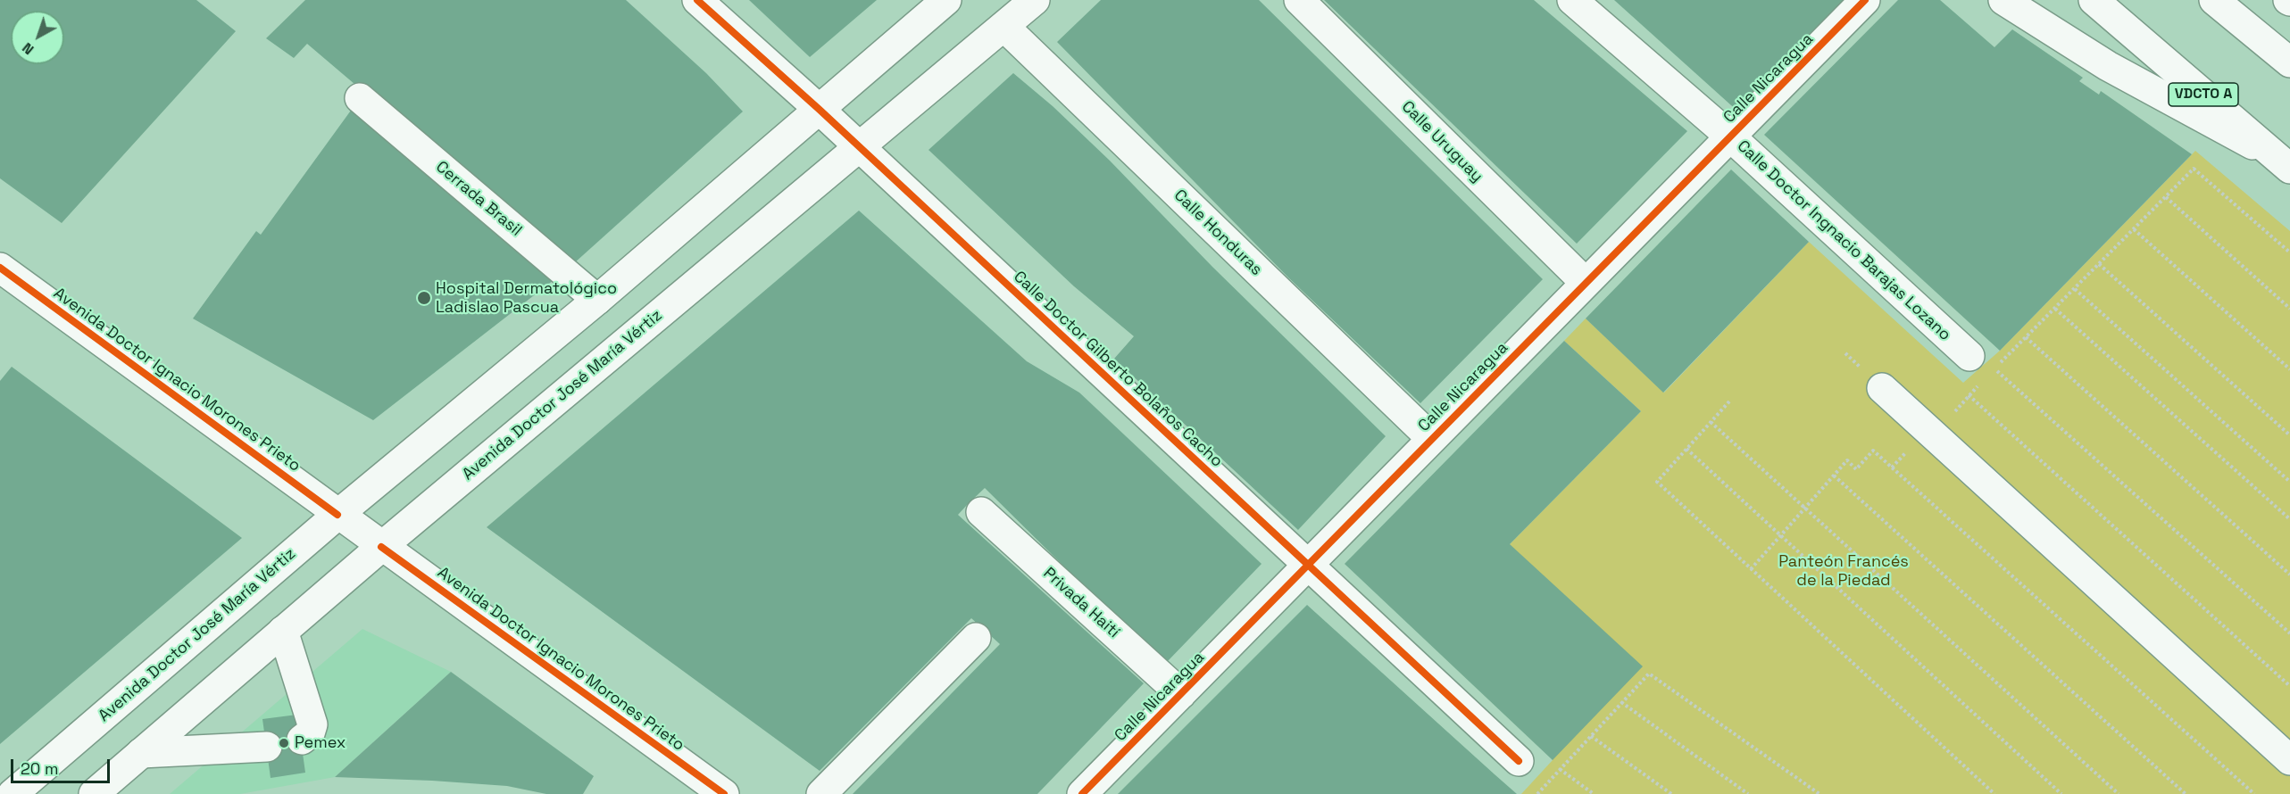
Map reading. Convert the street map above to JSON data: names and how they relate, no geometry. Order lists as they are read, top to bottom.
{
  "streets": {
    "main road": [
      "Calle Nicaragua",
      "VDCTO A",
      "Calle Uruguay",
      "Cerrada Brasil",
      "Calle Honduras",
      "Calle Doctor Ingnacio Barajas Lozano",
      "Calle Doctor Gilberto Bolaños Cacho",
      "Avenida Doctor Ignacio Morones Prieto",
      "Avenida Doctor José María Vértiz",
      "Privada Haití"
    ]
  },
  "crossings": [
    ["Calle Nicaragua", "Calle Uruguay"],
    ["Calle Nicaragua", "Calle Honduras"],
    ["Calle Nicaragua", "Calle Doctor Ingnacio Barajas Lozano"],
    ["Calle Nicaragua", "Calle Doctor Gilberto Bolaños Cacho"],
    ["Calle Nicaragua", "Privada Haití"],
    ["Cerrada Brasil", "Avenida Doctor José María Vértiz"],
    ["Calle Honduras", "Avenida Doctor José María Vértiz"],
    ["Calle Doctor Gilberto Bolaños Cacho", "Avenida Doctor José María Vértiz"],
    ["Avenida Doctor Ignacio Morones Prieto", "Avenida Doctor José María Vértiz"]
  ],
  "parks": ["Panteón Francés de la Piedad"],
  "places": ["Hospital Dermatológico Ladislao Pascua", "Pemex"],
  "scale_bar": "20 m",
  "north": "bottom left"
}
